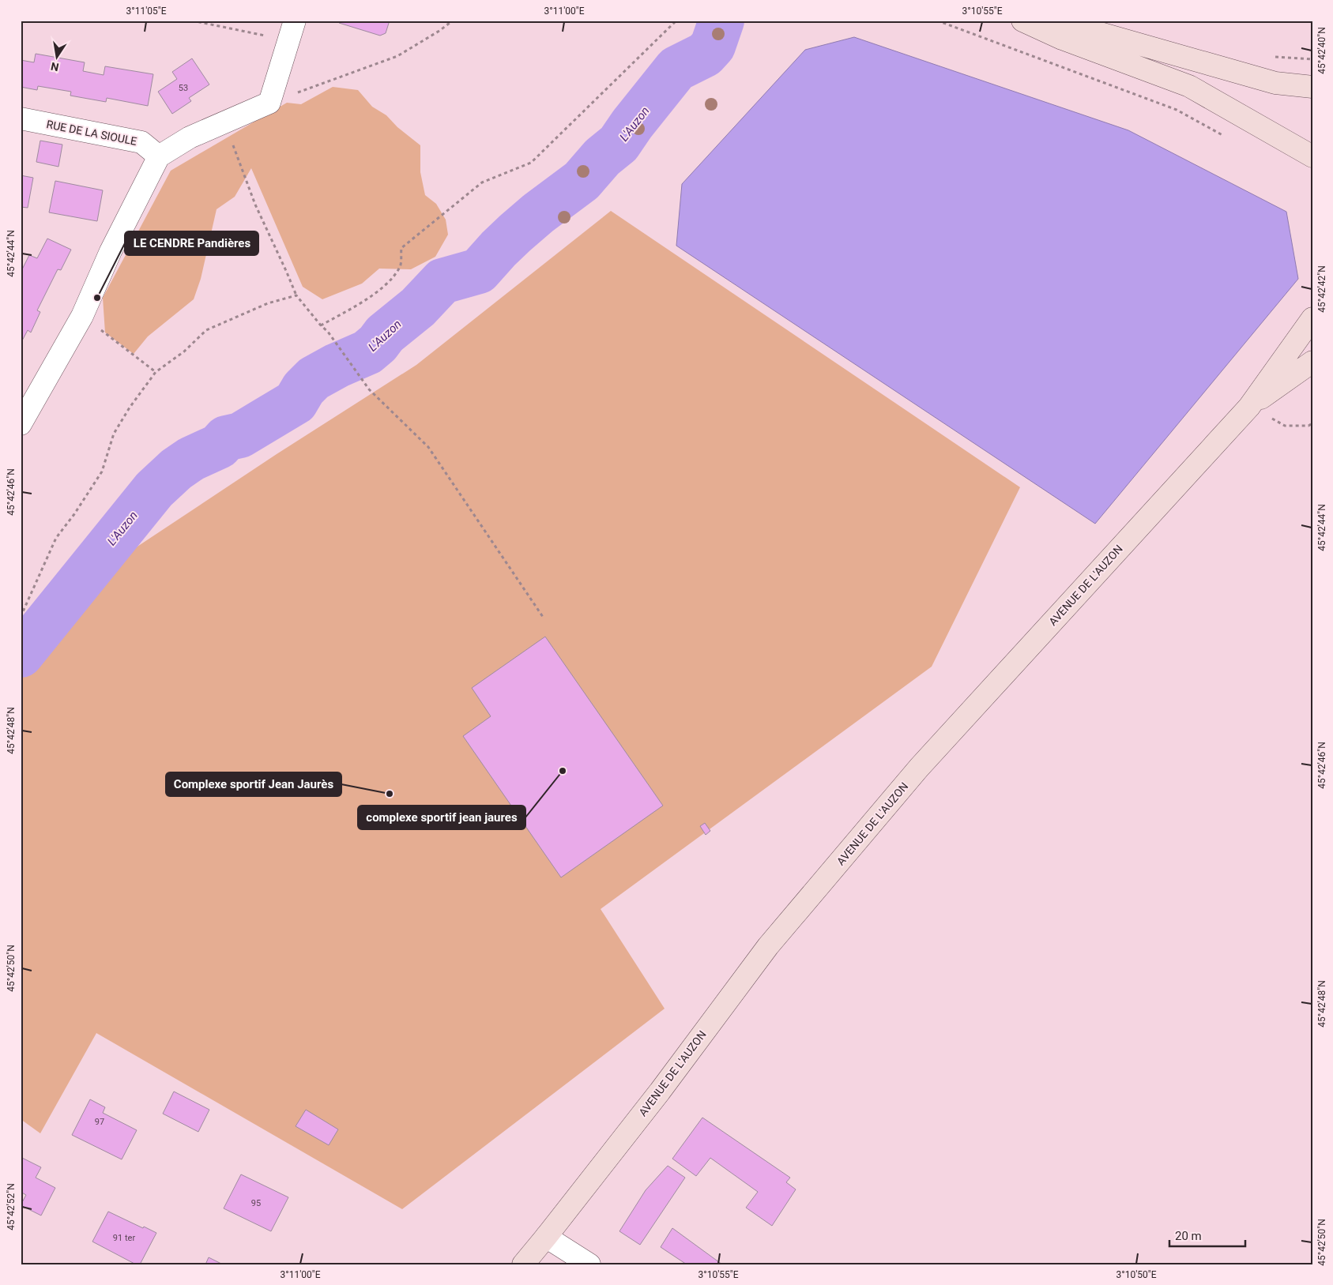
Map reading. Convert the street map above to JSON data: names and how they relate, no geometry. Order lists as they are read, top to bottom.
{
  "streets": {
    "main road": ["AVENUE DE L'AUZON"],
    "street": ["RUE DE LA SIOULE"]
  },
  "water": ["L'Auzon"],
  "places": ["LE CENDRE Pandières", "complexe sportif jean jaures", "Complexe sportif Jean Jaurès"],
  "house_numbers": [
    "53",
    "97",
    "95",
    "91 ter"
  ],
  "scale_bar": "20 m",
  "north": "bottom",
  "coordinates": [
    "3°11'05\"E",
    "3°11'00\"E",
    "3°10'55\"E",
    "45°42'40\"N",
    "45°42'44\"N",
    "45°42'42\"N",
    "45°42'46\"N",
    "45°42'48\"N",
    "45°42'50\"N",
    "45°42'52\"N",
    "3°10'50\"E"
  ]
}
